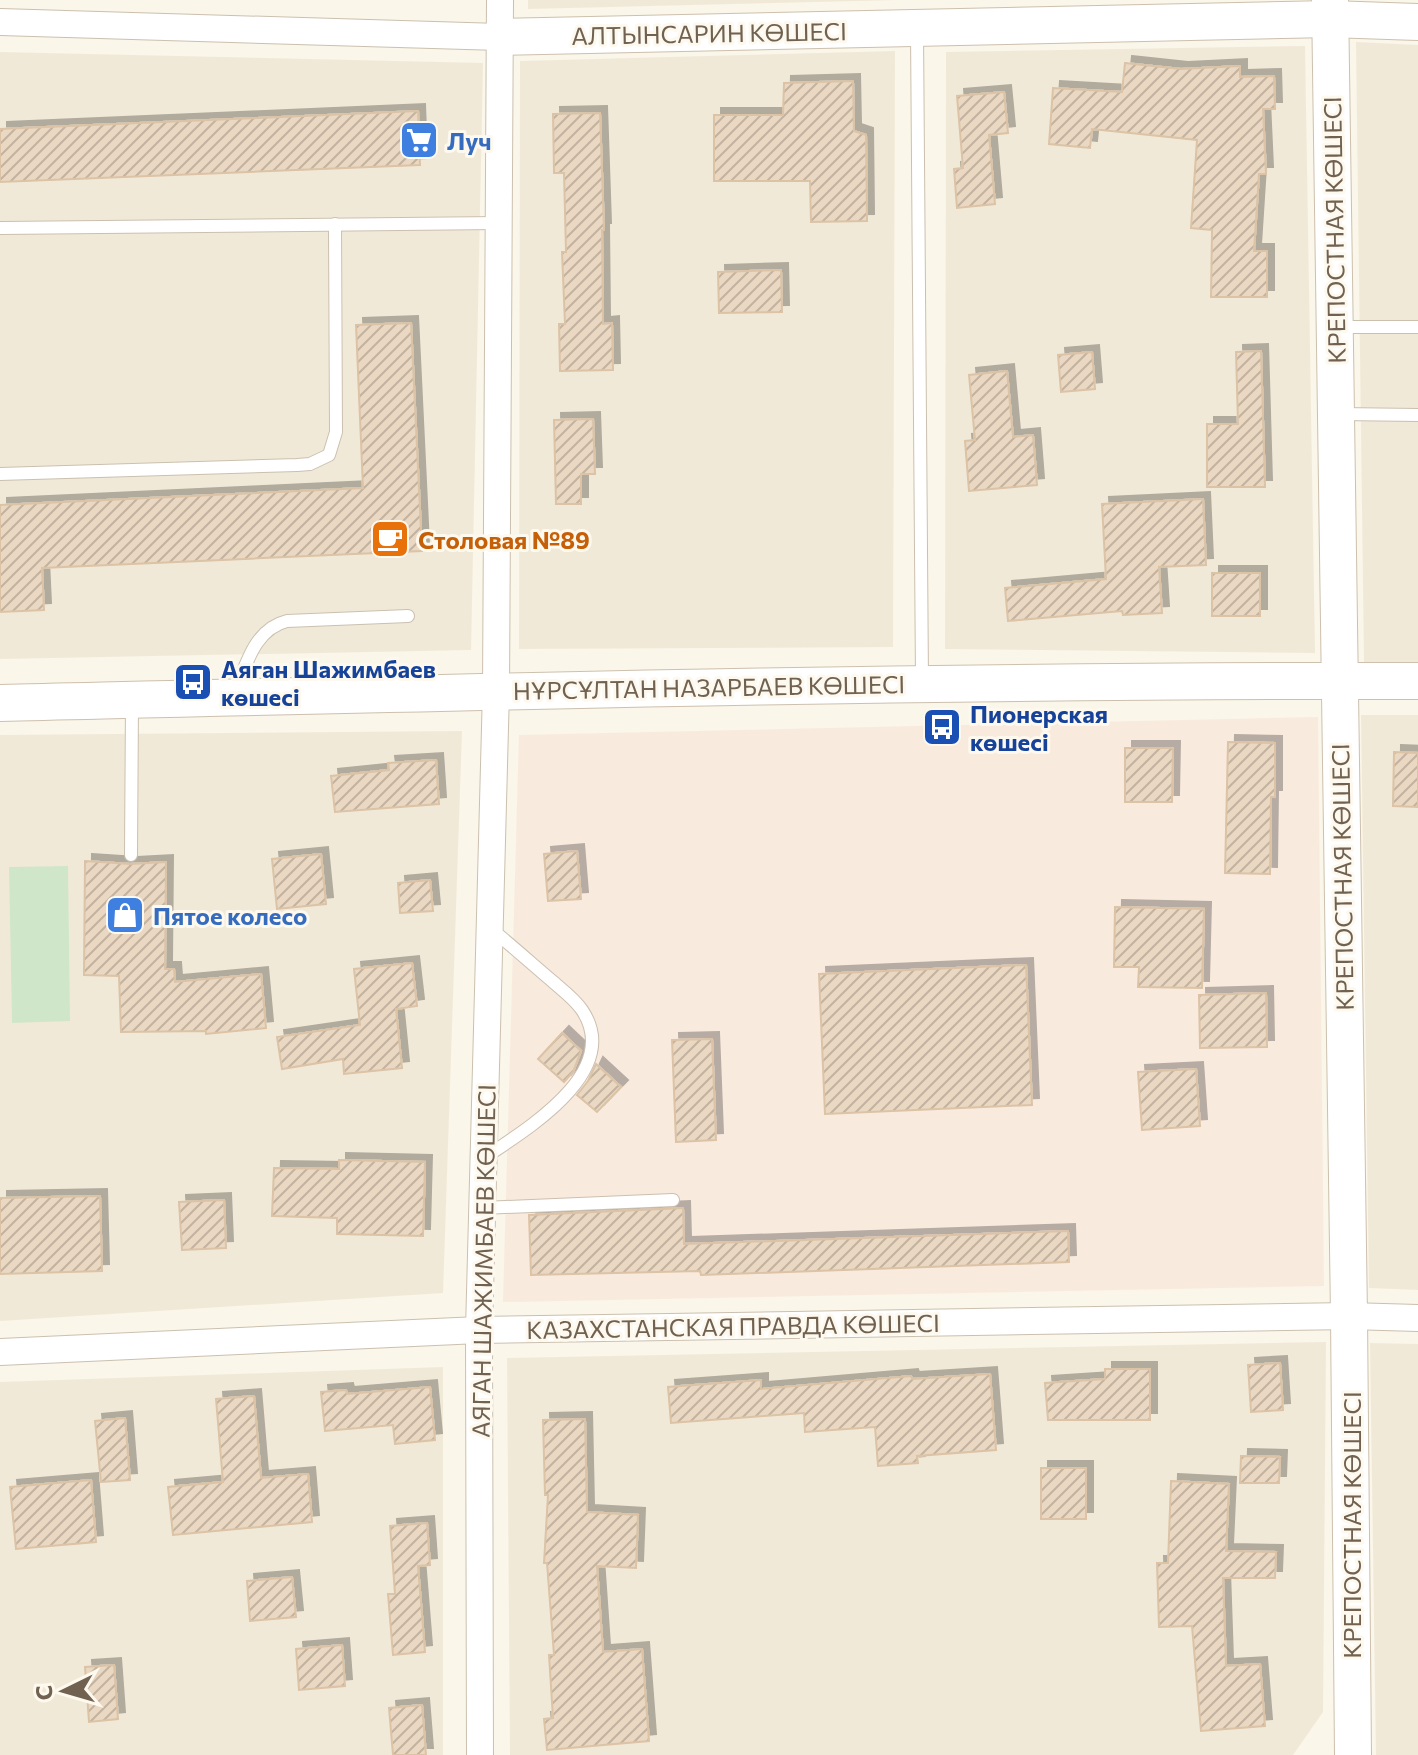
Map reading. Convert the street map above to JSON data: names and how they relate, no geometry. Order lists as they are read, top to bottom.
{
  "streets": {
    "street": [
      "АЛТЫНСАРИН КӨШЕСІ",
      "КРЕПОСТНАЯ КӨШЕСІ",
      "НҰРСҰЛТАН НАЗАРБАЕВ КӨШЕСІ",
      "АЯГАН ШАЖИМБАЕВ КӨШЕСІ",
      "КАЗАХСТАНСКАЯ ПРАВДА КӨШЕСІ"
    ]
  },
  "crossings": [
    ["АЛТЫНСАРИН КӨШЕСІ", "КРЕПОСТНАЯ КӨШЕСІ"],
    ["АЛТЫНСАРИН КӨШЕСІ", "АЯГАН ШАЖИМБАЕВ КӨШЕСІ"],
    ["КРЕПОСТНАЯ КӨШЕСІ", "НҰРСҰЛТАН НАЗАРБАЕВ КӨШЕСІ"],
    ["КРЕПОСТНАЯ КӨШЕСІ", "КАЗАХСТАНСКАЯ ПРАВДА КӨШЕСІ"],
    ["НҰРСҰЛТАН НАЗАРБАЕВ КӨШЕСІ", "АЯГАН ШАЖИМБАЕВ КӨШЕСІ"],
    ["АЯГАН ШАЖИМБАЕВ КӨШЕСІ", "КАЗАХСТАНСКАЯ ПРАВДА КӨШЕСІ"]
  ],
  "places": {
    "supermarket": ["Луч"],
    "cafe": ["Столовая №89"],
    "bus stop": ["Аяган Шажимбаев көшесі", "Пионерская көшесі"],
    "shop": ["Пятое колесо"]
  },
  "north": "left"
}
